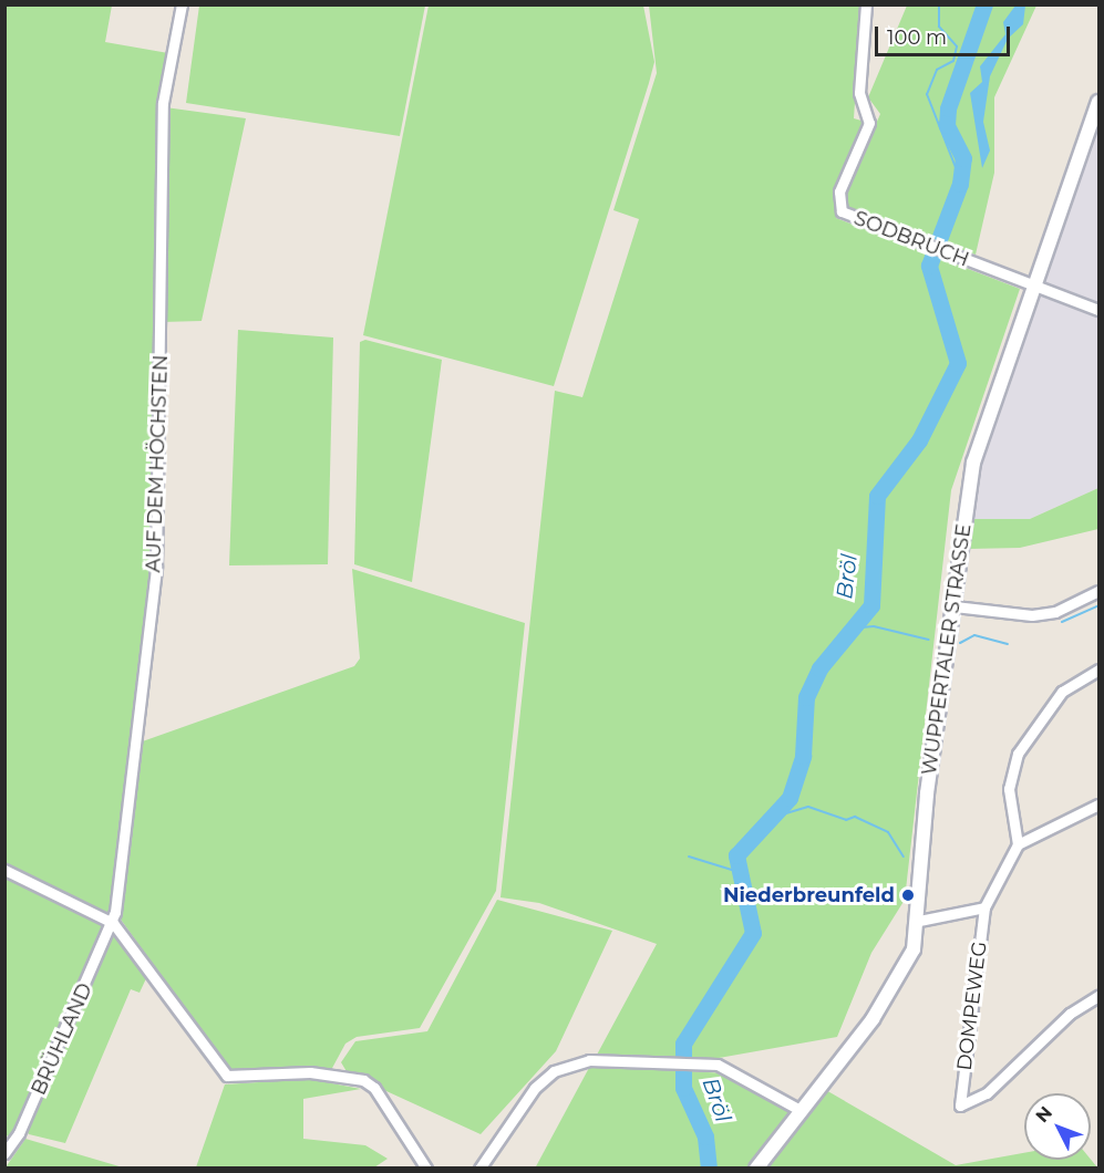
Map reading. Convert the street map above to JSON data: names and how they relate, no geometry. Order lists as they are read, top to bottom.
{
  "streets": {
    "main road": ["WUPPERTALER STRASSE"],
    "street": [
      "SODBRUCH",
      "AUF DEM HÖCHSTEN",
      "DOMPEWEG",
      "BRÜHLAND"
    ]
  },
  "crossings": [
    ["SODBRUCH", "WUPPERTALER STRASSE"],
    ["AUF DEM HÖCHSTEN", "BRÜHLAND"]
  ],
  "water": ["Bröl"],
  "places": ["Niederbreunfeld"],
  "scale_bar": "100 m",
  "north": "top left"
}
